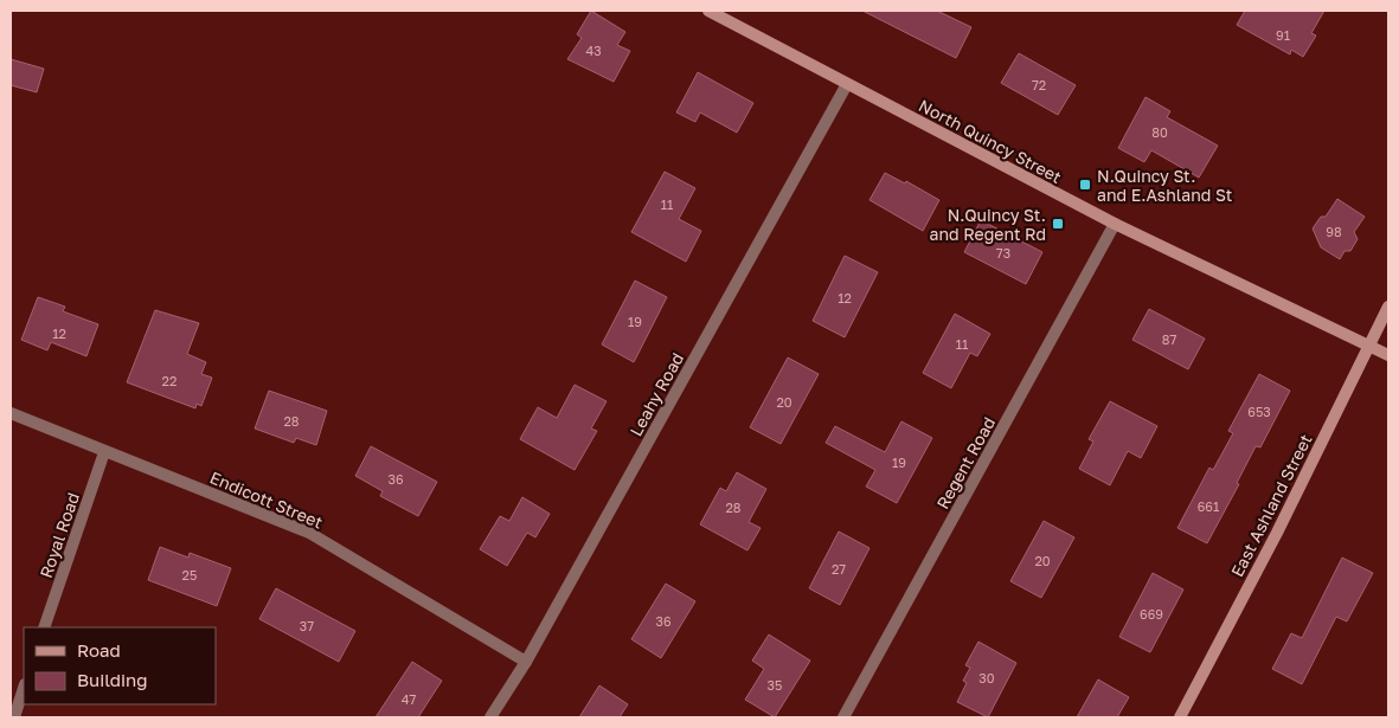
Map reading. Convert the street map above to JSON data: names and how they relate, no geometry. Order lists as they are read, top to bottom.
{
  "streets": {
    "main road": ["North Quincy Street", "East Ashland Street"],
    "street": [
      "Leahy Road",
      "Regent Road",
      "Endicott Street",
      "Royal Road"
    ]
  },
  "crossings": [
    ["North Quincy Street", "Leahy Road"],
    ["North Quincy Street", "Regent Road"],
    ["North Quincy Street", "East Ashland Street"],
    ["Leahy Road", "Endicott Street"],
    ["Endicott Street", "Royal Road"]
  ],
  "places": {
    "transit": ["N.Quincy St. and E.Ashland St", "N.Quincy St. and Regent Rd"]
  },
  "house_numbers": [
    "91",
    "43",
    "72",
    "80",
    "11",
    "98",
    "73",
    "12",
    "19",
    "12",
    "87",
    "11",
    "22",
    "20",
    "653",
    "28",
    "19",
    "36",
    "661",
    "28",
    "20",
    "27",
    "25",
    "669",
    "36",
    "37",
    "30",
    "35",
    "47"
  ],
  "legend": ["Road", "Building"]
}
